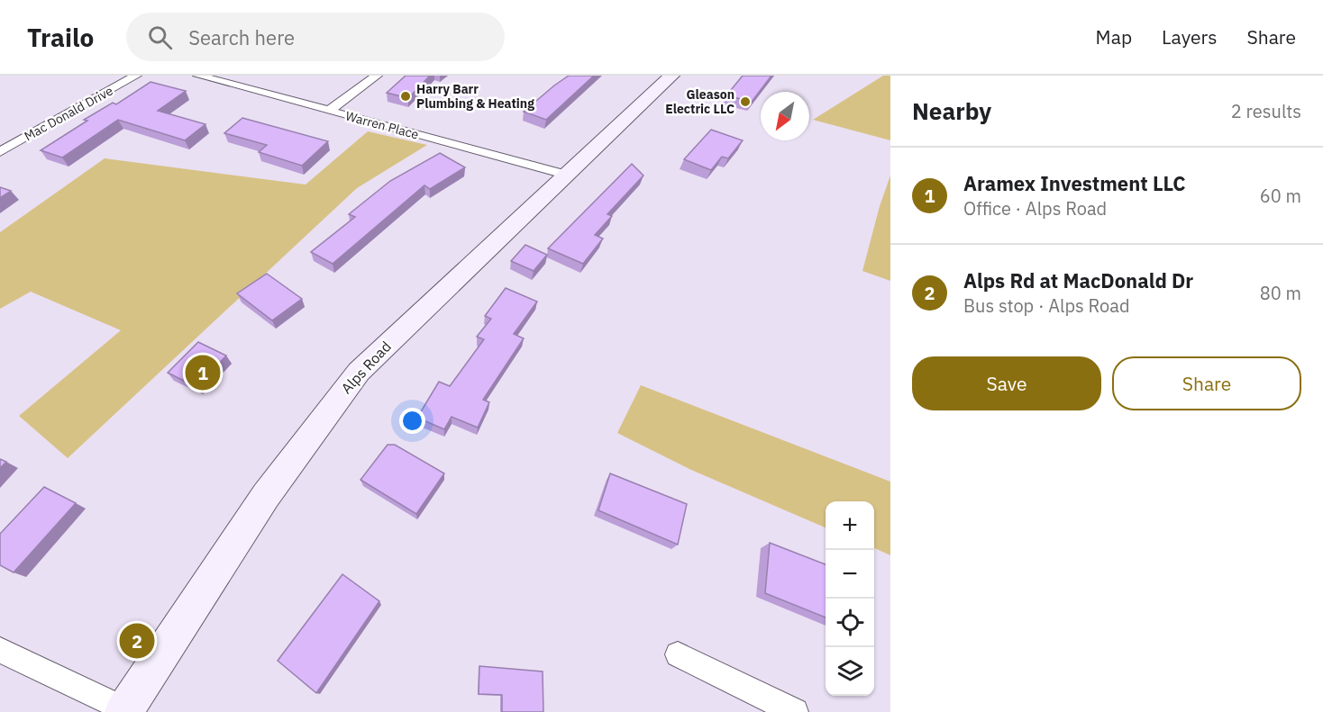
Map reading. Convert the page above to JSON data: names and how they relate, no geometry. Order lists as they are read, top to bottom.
{
  "streets": {
    "main road": ["Alps Road"],
    "street": ["Mac Donald Drive", "Warren Place"]
  },
  "crossings": [
    ["Warren Place", "Alps Road"]
  ],
  "places": ["Harry Barr Plumbing & Heating", "Gleason Electric LLC"],
  "north": "bottom left",
  "page": {
    "header": "Trailo",
    "search": "Search here",
    "nav": ["Map", "Layers", "Share"],
    "heading": ["Nearby", "2 results"],
    "list": [
      {
        "mark": "1",
        "name": "Aramex Investment LLC",
        "note": "Office · Alps Road",
        "value": "60 m"
      },
      {
        "mark": "2",
        "name": "Alps Rd at MacDonald Dr",
        "note": "Bus stop · Alps Road",
        "value": "80 m"
      }
    ],
    "buttons": ["Save", "Share"],
    "pins": ["1", "2"],
    "map_buttons": ["+", "−"]
  }
}
